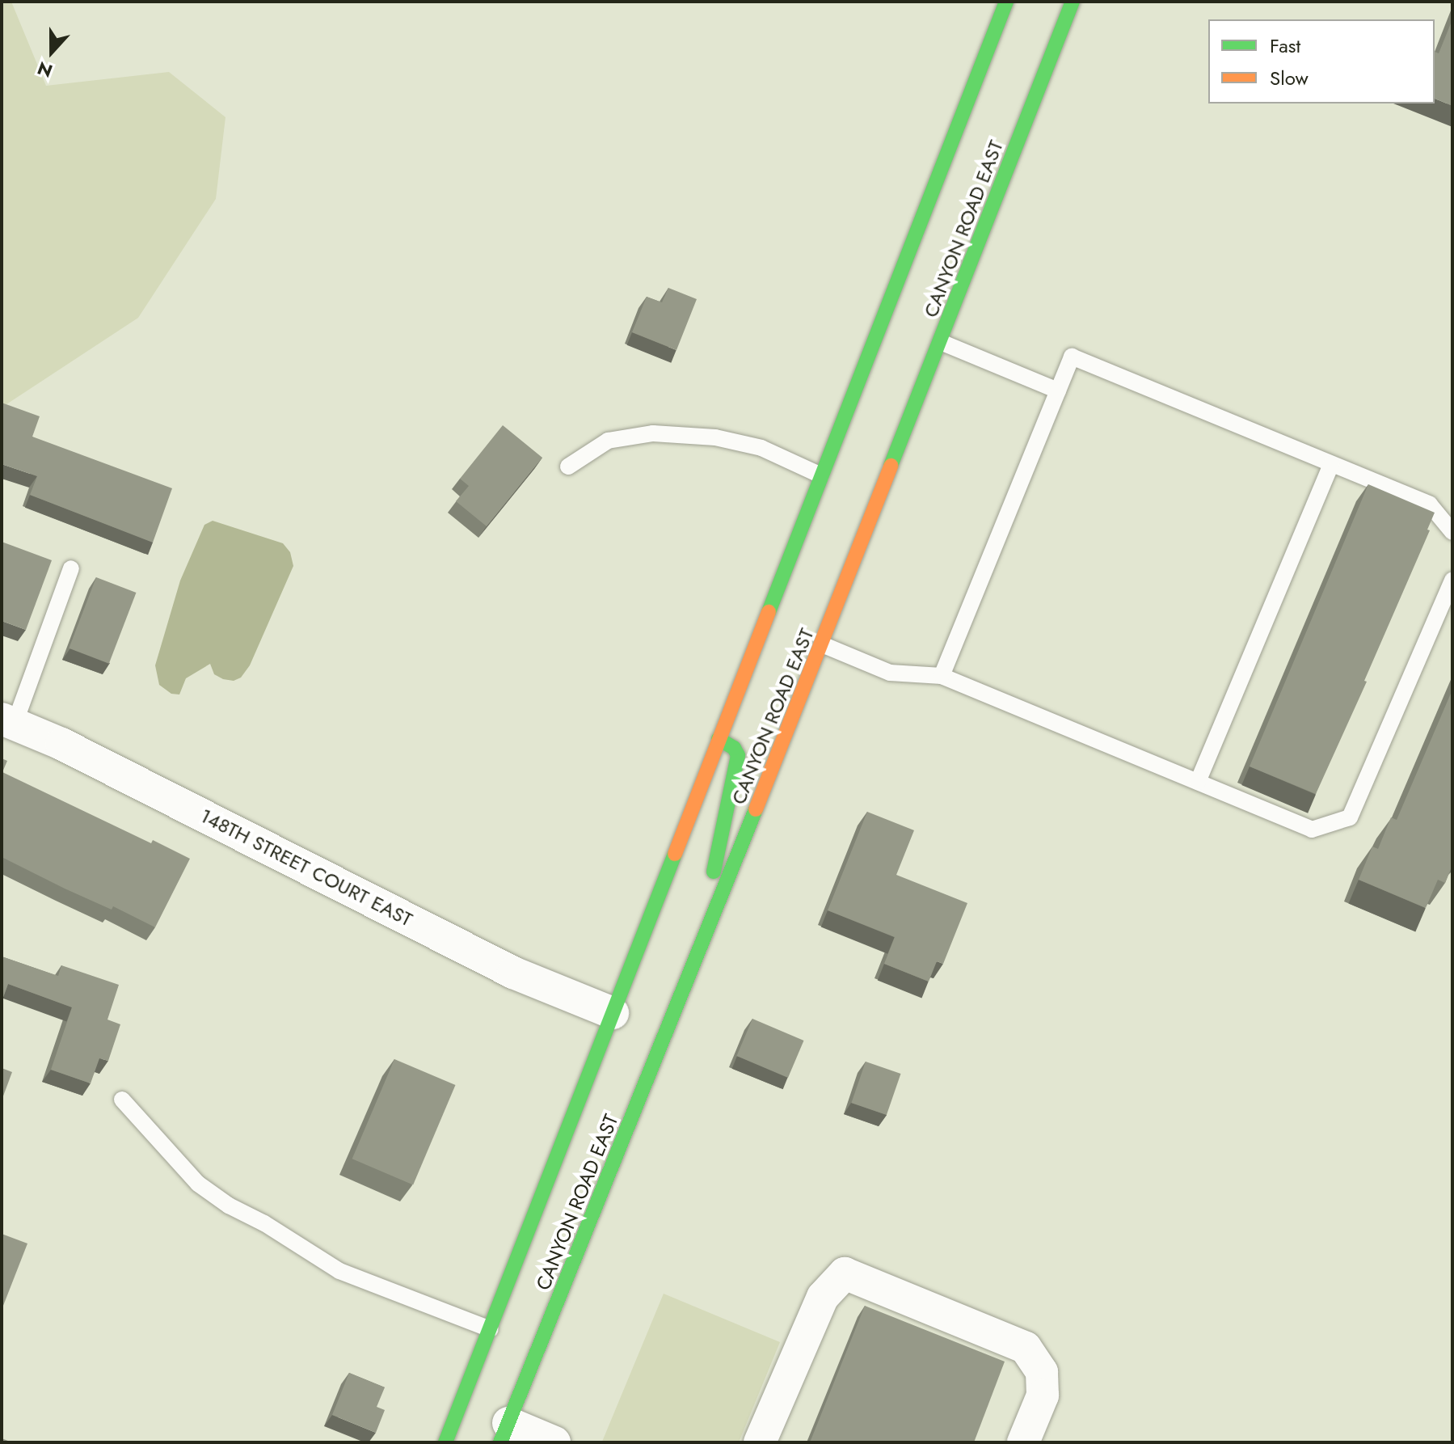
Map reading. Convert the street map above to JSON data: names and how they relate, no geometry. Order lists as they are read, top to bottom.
{
  "streets": {
    "main road": ["CANYON ROAD EAST"],
    "street": ["148TH STREET COURT EAST"]
  },
  "crossings": [
    ["CANYON ROAD EAST", "148TH STREET COURT EAST"]
  ],
  "legend": ["Fast", "Slow"],
  "north": "bottom"
}
